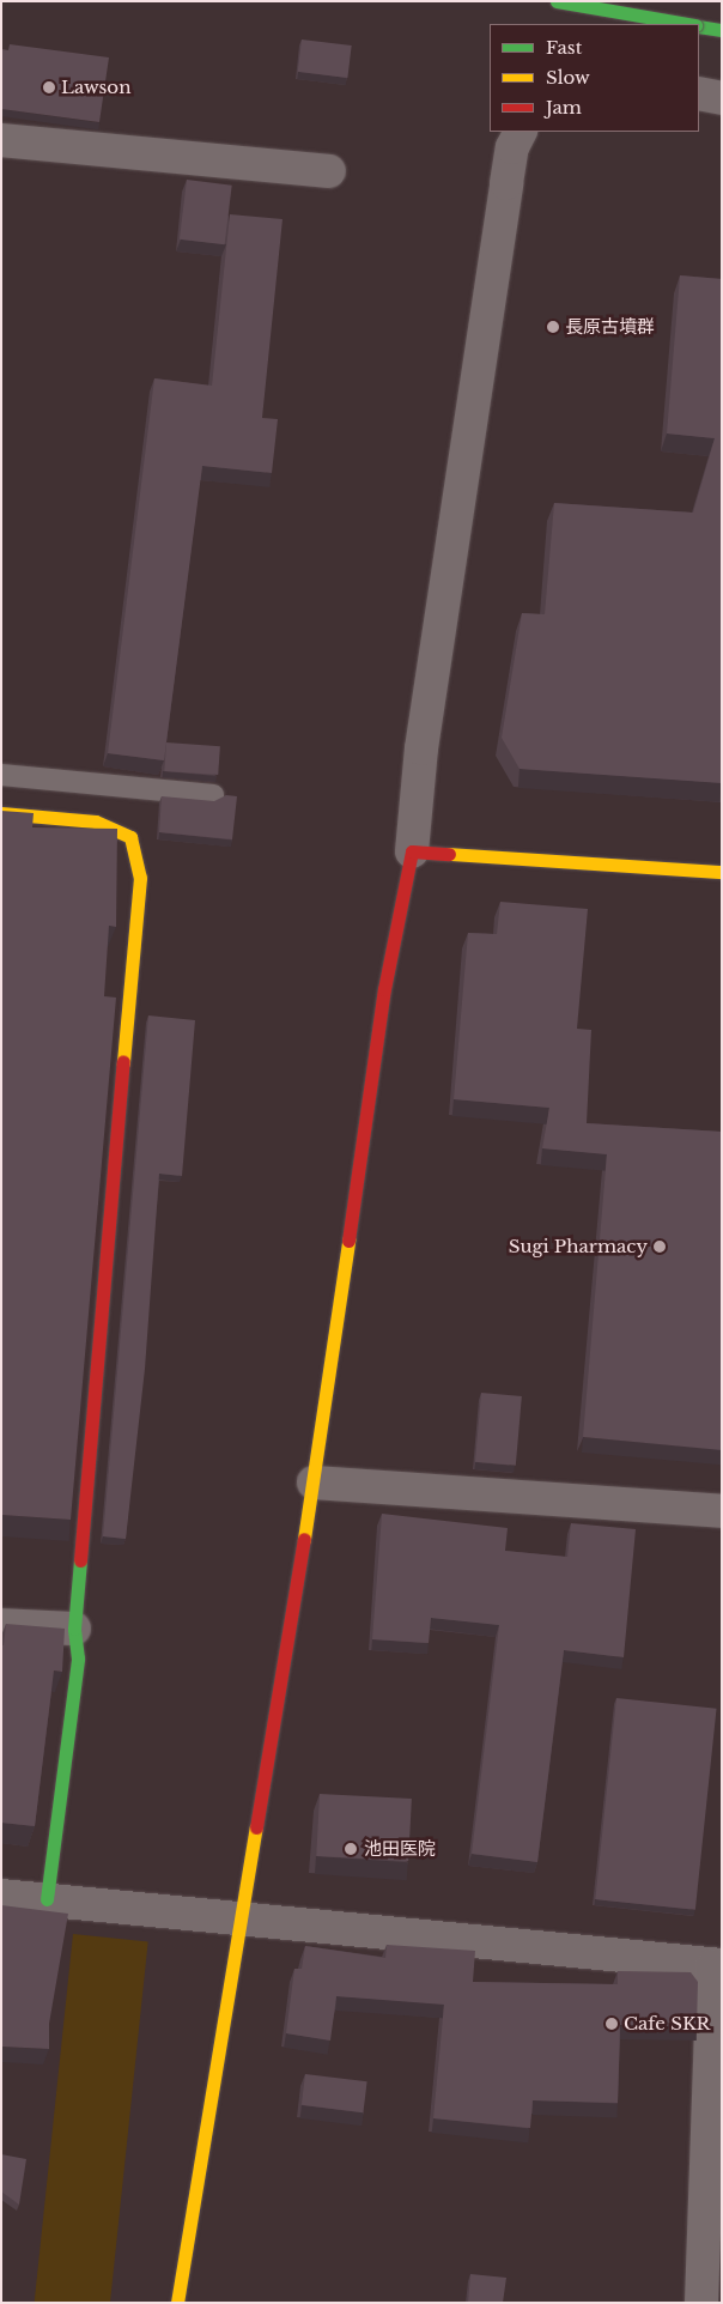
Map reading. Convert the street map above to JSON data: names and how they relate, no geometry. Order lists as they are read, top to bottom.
{
  "places": [
    "Lawson",
    "長原古墳群",
    "Sugi Pharmacy",
    "池田医院",
    "Cafe SKR"
  ],
  "legend": ["Fast", "Slow", "Jam"]
}
